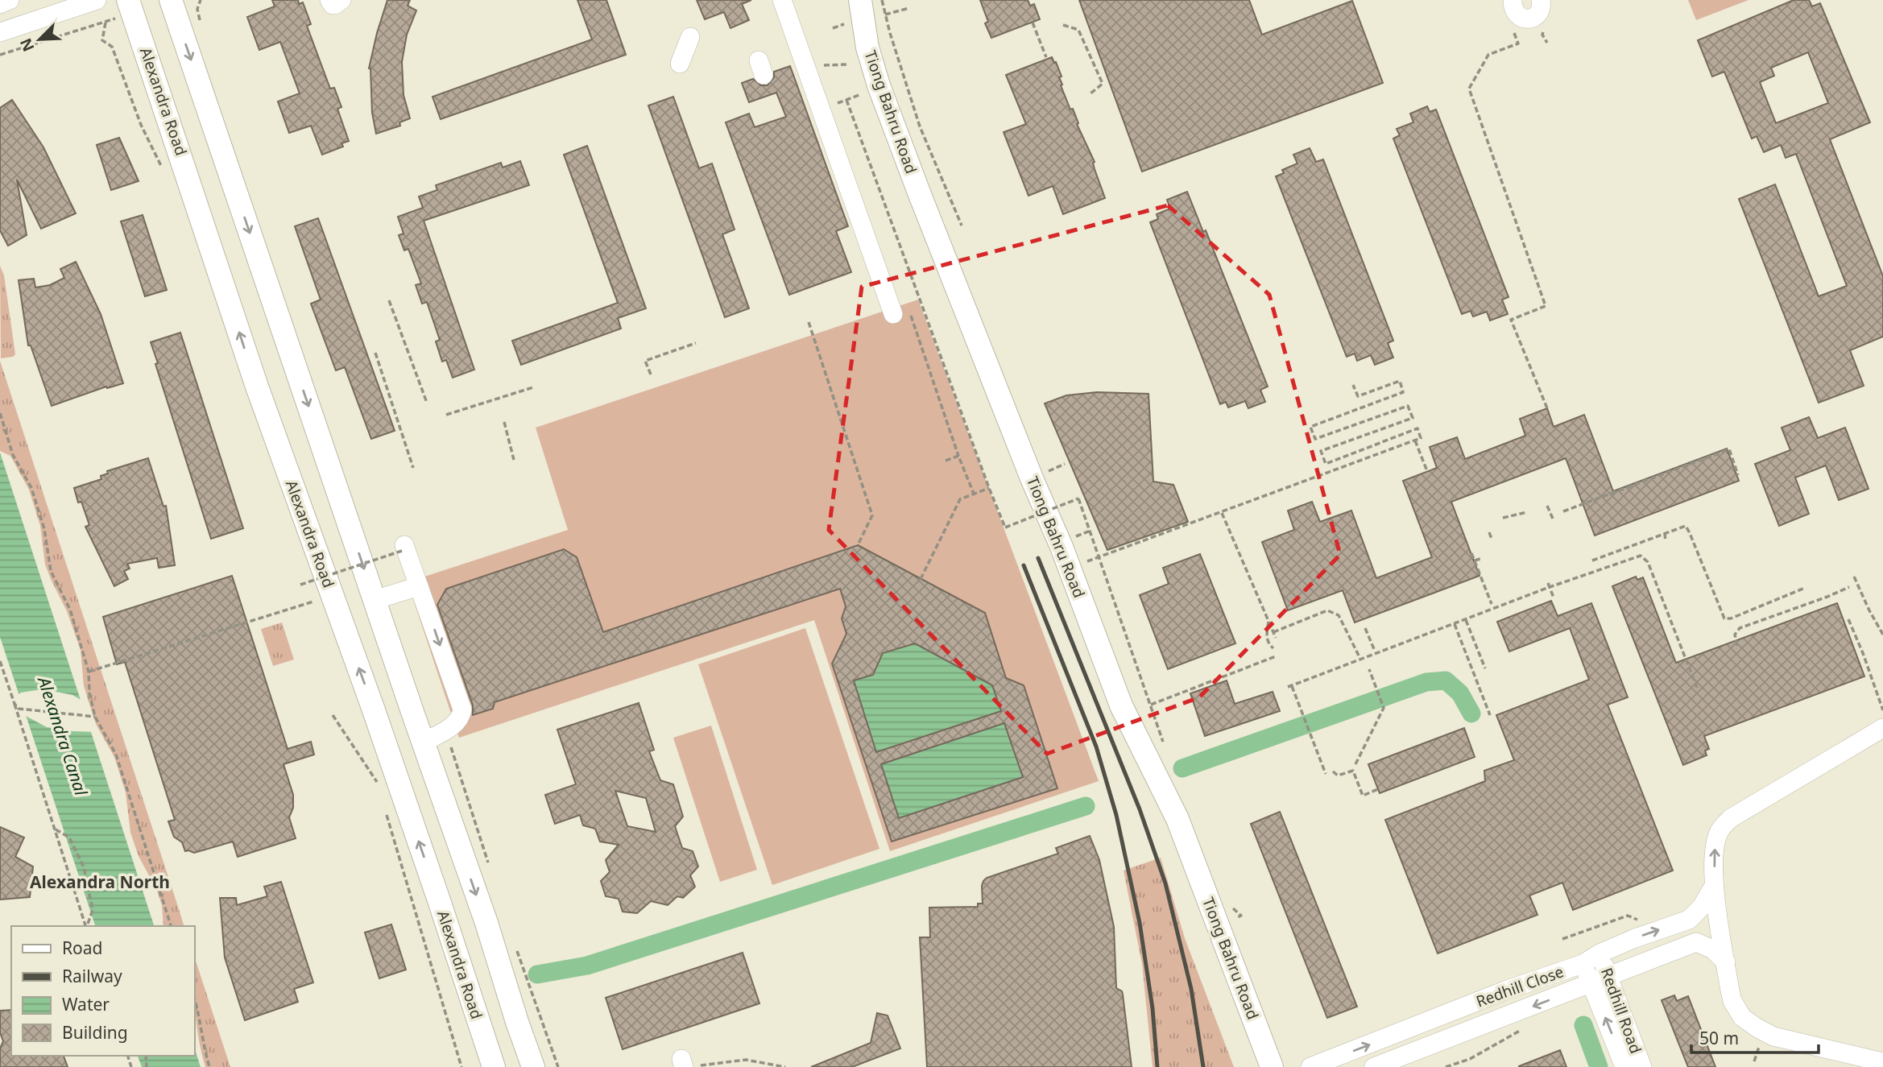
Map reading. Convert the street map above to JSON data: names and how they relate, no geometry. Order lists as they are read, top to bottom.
{
  "streets": {
    "main road": ["Alexandra Road", "Tiong Bahru Road"],
    "street": ["Redhill Close", "Redhill Road"]
  },
  "crossings": [
    ["Redhill Close", "Redhill Road"]
  ],
  "districts": ["Alexandra North"],
  "water": ["Alexandra Canal"],
  "legend": [
    "Road",
    "Railway",
    "Water",
    "Building"
  ],
  "scale_bar": "50 m",
  "north": "bottom left"
}
